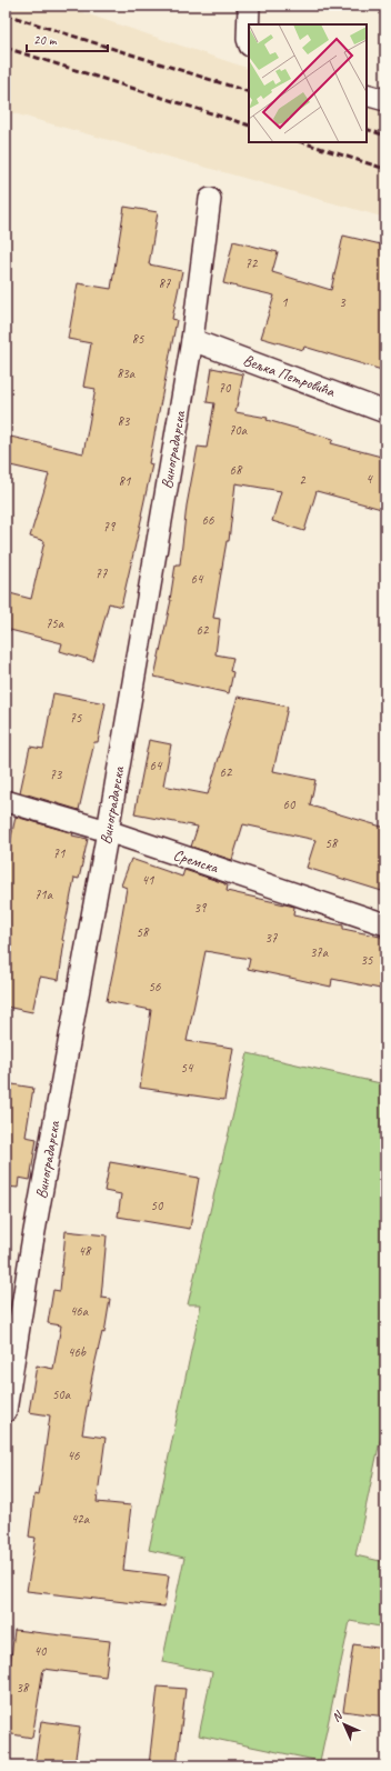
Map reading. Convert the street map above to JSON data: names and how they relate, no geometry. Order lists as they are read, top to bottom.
{
  "streets": {
    "street": ["Вељка Петровића", "Виноградарска", "Сремска"]
  },
  "crossings": [
    ["Вељка Петровића", "Виноградарска"],
    ["Виноградарска", "Сремска"]
  ],
  "house_numbers": [
    "72",
    "87",
    "1",
    "3",
    "85",
    "83a",
    "70",
    "83",
    "70a",
    "68",
    "4",
    "2",
    "81",
    "66",
    "79",
    "77",
    "64",
    "75a",
    "62",
    "75",
    "64",
    "62",
    "73",
    "60",
    "58",
    "71",
    "41",
    "71a",
    "39",
    "58",
    "37",
    "37a",
    "35",
    "56",
    "54",
    "50",
    "48",
    "46a",
    "46b",
    "50a",
    "46",
    "42a",
    "40",
    "38"
  ],
  "scale_bar": "20 m",
  "north": "top left"
}
